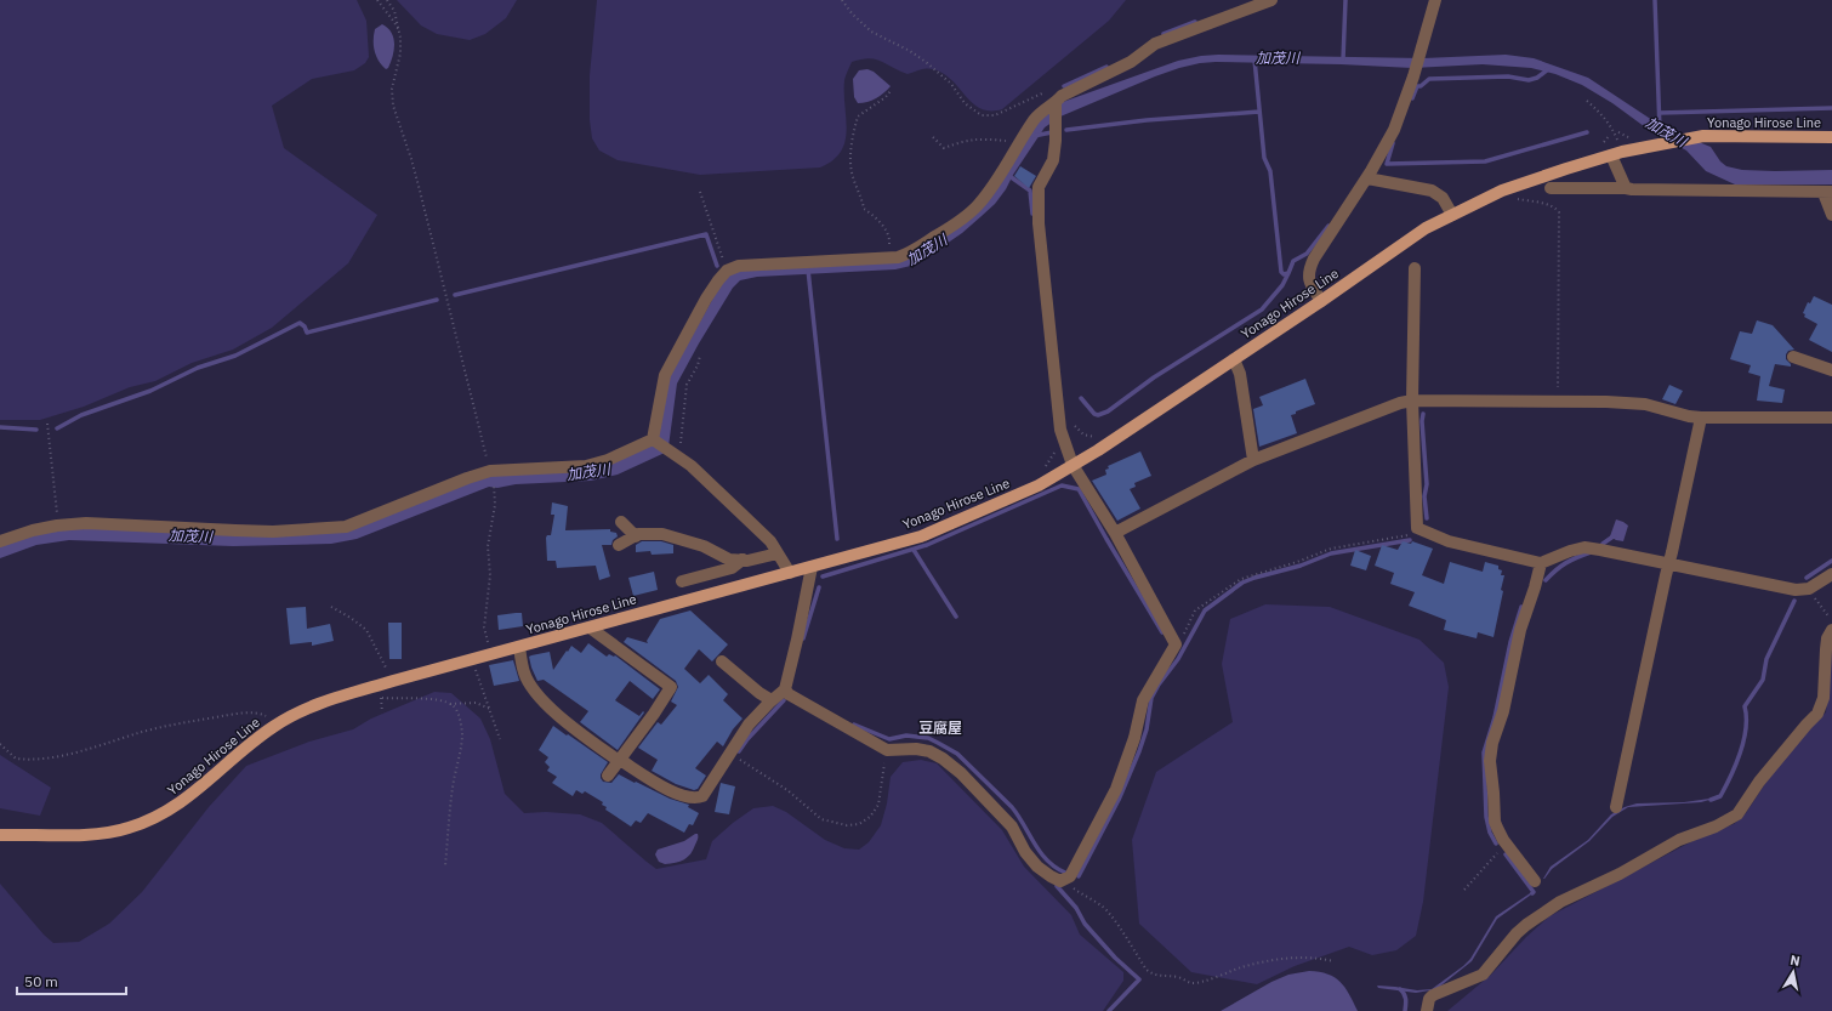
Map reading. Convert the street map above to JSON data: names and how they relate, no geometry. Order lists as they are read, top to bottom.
{
  "streets": {
    "main road": ["Yonago Hirose Line"]
  },
  "districts": ["豆腐屋"],
  "water": ["加茂川"],
  "scale_bar": "50 m",
  "north": "top"
}
